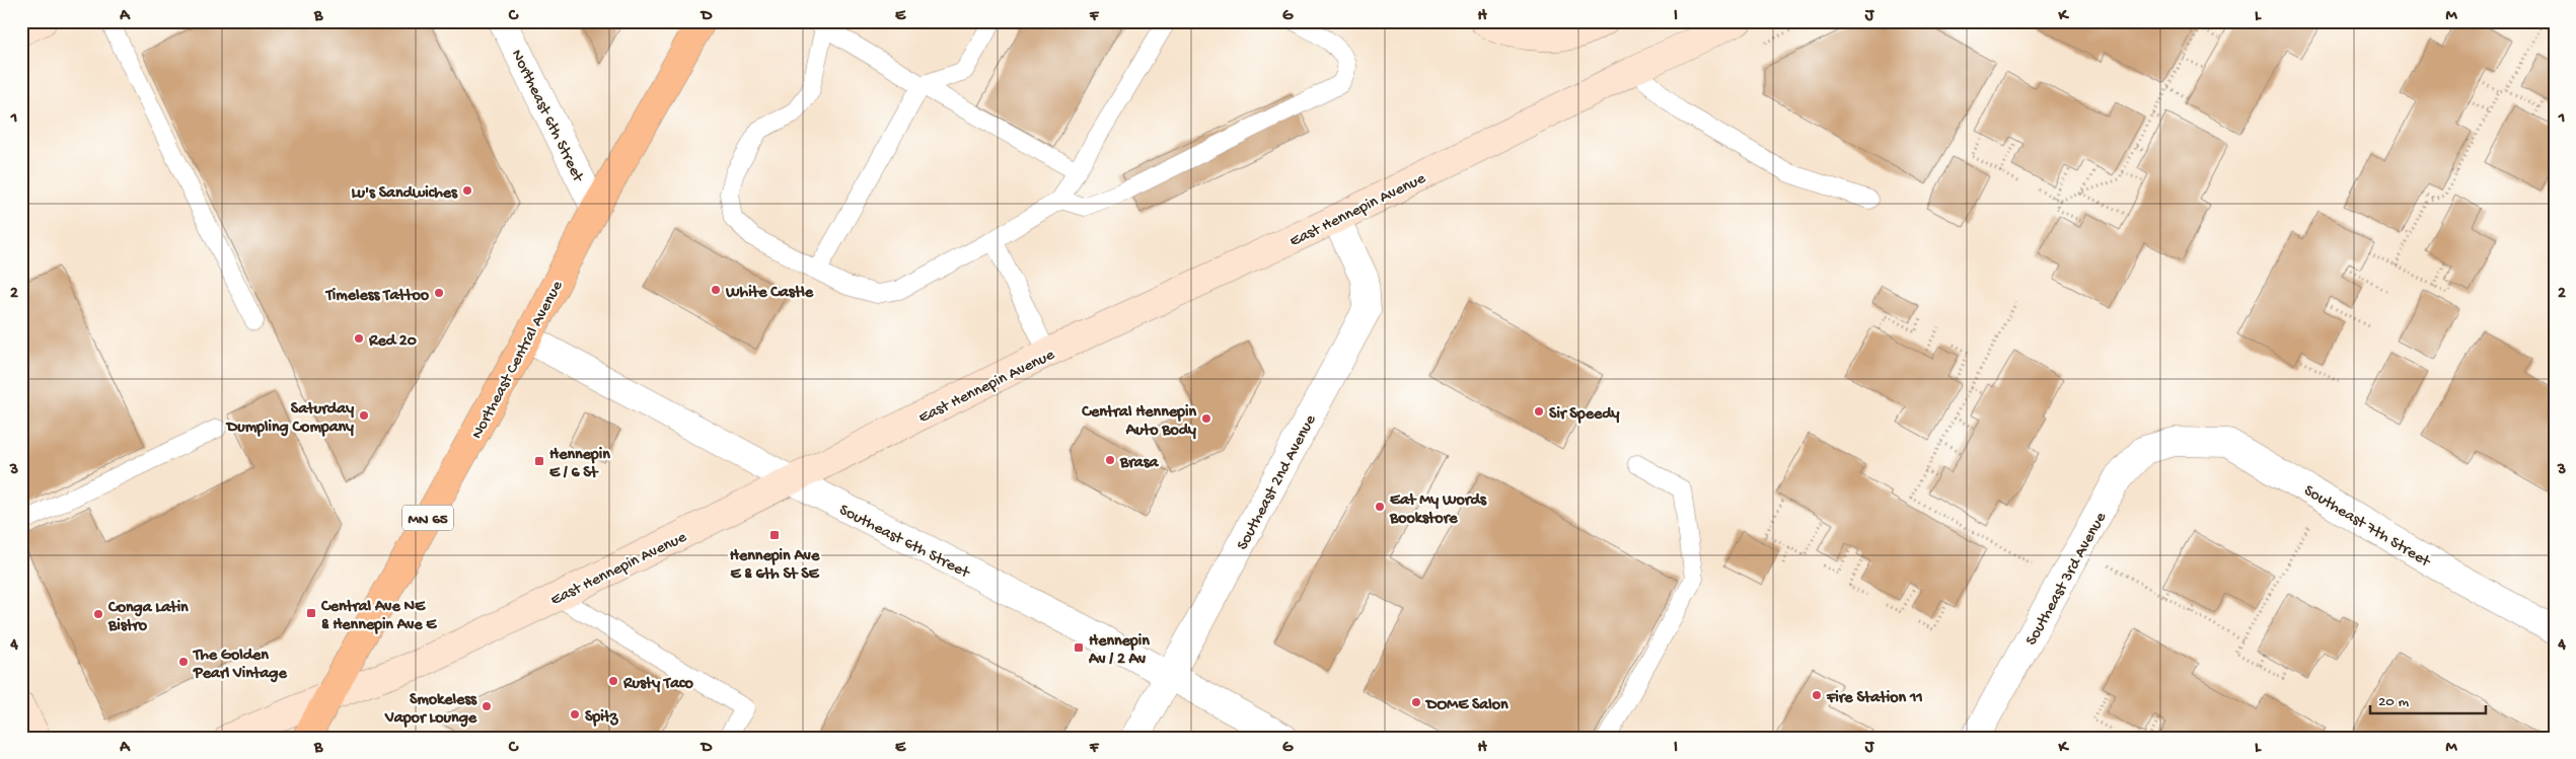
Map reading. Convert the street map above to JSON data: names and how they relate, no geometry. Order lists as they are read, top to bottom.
{
  "streets": {
    "main road": ["East Hennepin Avenue", "Northeast Central Avenue", "MN 65"],
    "street": [
      "Northeast 6th Street",
      "Southeast 2nd Avenue",
      "Southeast 7th Street",
      "Southeast 6th Street",
      "Southeast 3rd Avenue"
    ]
  },
  "crossings": [
    ["Northeast 6th Street", "Northeast Central Avenue"],
    ["East Hennepin Avenue", "Northeast Central Avenue"],
    ["East Hennepin Avenue", "Southeast 2nd Avenue"],
    ["East Hennepin Avenue", "MN 65"],
    ["East Hennepin Avenue", "Southeast 6th Street"],
    ["Northeast Central Avenue", "MN 65"],
    ["Northeast Central Avenue", "Southeast 6th Street"],
    ["Southeast 2nd Avenue", "Southeast 6th Street"],
    ["Southeast 7th Street", "Southeast 3rd Avenue"]
  ],
  "places": {
    "other": [
      "Lu's Sandwiches",
      "White Castle",
      "Timeless Tattoo",
      "Red 20",
      "Sir Speedy",
      "Saturday Dumpling Company",
      "Central Hennepin Auto Body",
      "Brasa",
      "Eat My Words Bookstore",
      "Conga Latin Bistro",
      "The Golden Pearl Vintage",
      "Rusty Taco",
      "Fire Station 11",
      "DOME Salon",
      "Smokeless Vapor Lounge",
      "Spitz"
    ],
    "transit": [
      "Hennepin E / 6 St",
      "Hennepin Ave E & 6th St SE",
      "Central Ave NE & Hennepin Ave E",
      "Hennepin Av / 2 Av"
    ]
  },
  "scale_bar": "20 m",
  "grid": {
    "columns": [
      "A",
      "B",
      "C",
      "D",
      "E",
      "F",
      "G",
      "H",
      "I",
      "J",
      "K",
      "L",
      "M"
    ],
    "rows": [
      "1",
      "2",
      "3",
      "4"
    ]
  }
}
